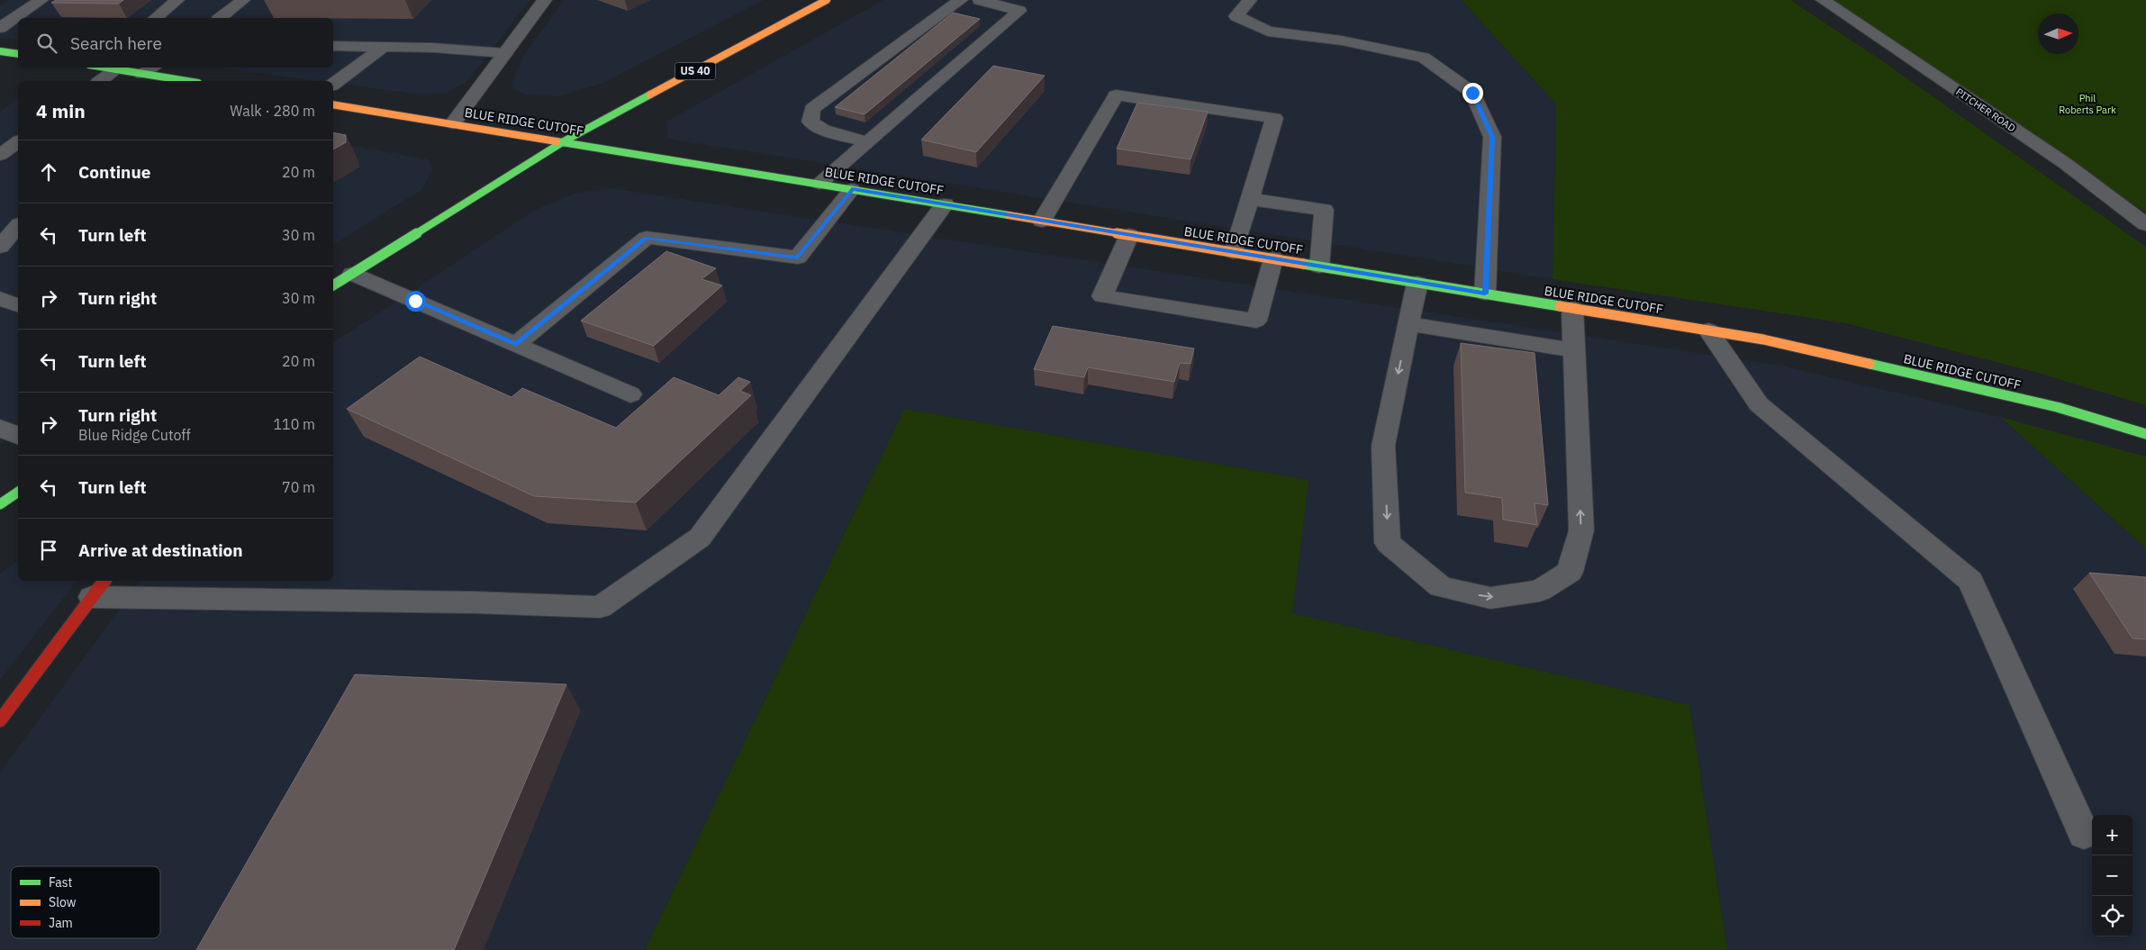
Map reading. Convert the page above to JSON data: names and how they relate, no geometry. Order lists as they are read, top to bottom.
{
  "streets": {
    "main road": ["US 40", "BLUE RIDGE CUTOFF"],
    "street": ["PITCHER ROAD"]
  },
  "crossings": [
    ["US 40", "BLUE RIDGE CUTOFF"]
  ],
  "parks": ["Phil Roberts Park"],
  "legend": ["Fast", "Slow", "Jam"],
  "north": "right",
  "page": {
    "search": "Search here",
    "heading": ["4 min", "Walk · 280 m"],
    "list": [
      ["Continue", "20 m"],
      ["Turn left", "30 m"],
      ["Turn right", "30 m"],
      ["Turn left", "20 m"],
      ["Turn right", "Blue Ridge Cutoff", "110 m"],
      ["Turn left", "70 m"],
      "Arrive at destination"
    ],
    "map_buttons": ["+", "−"]
  }
}
